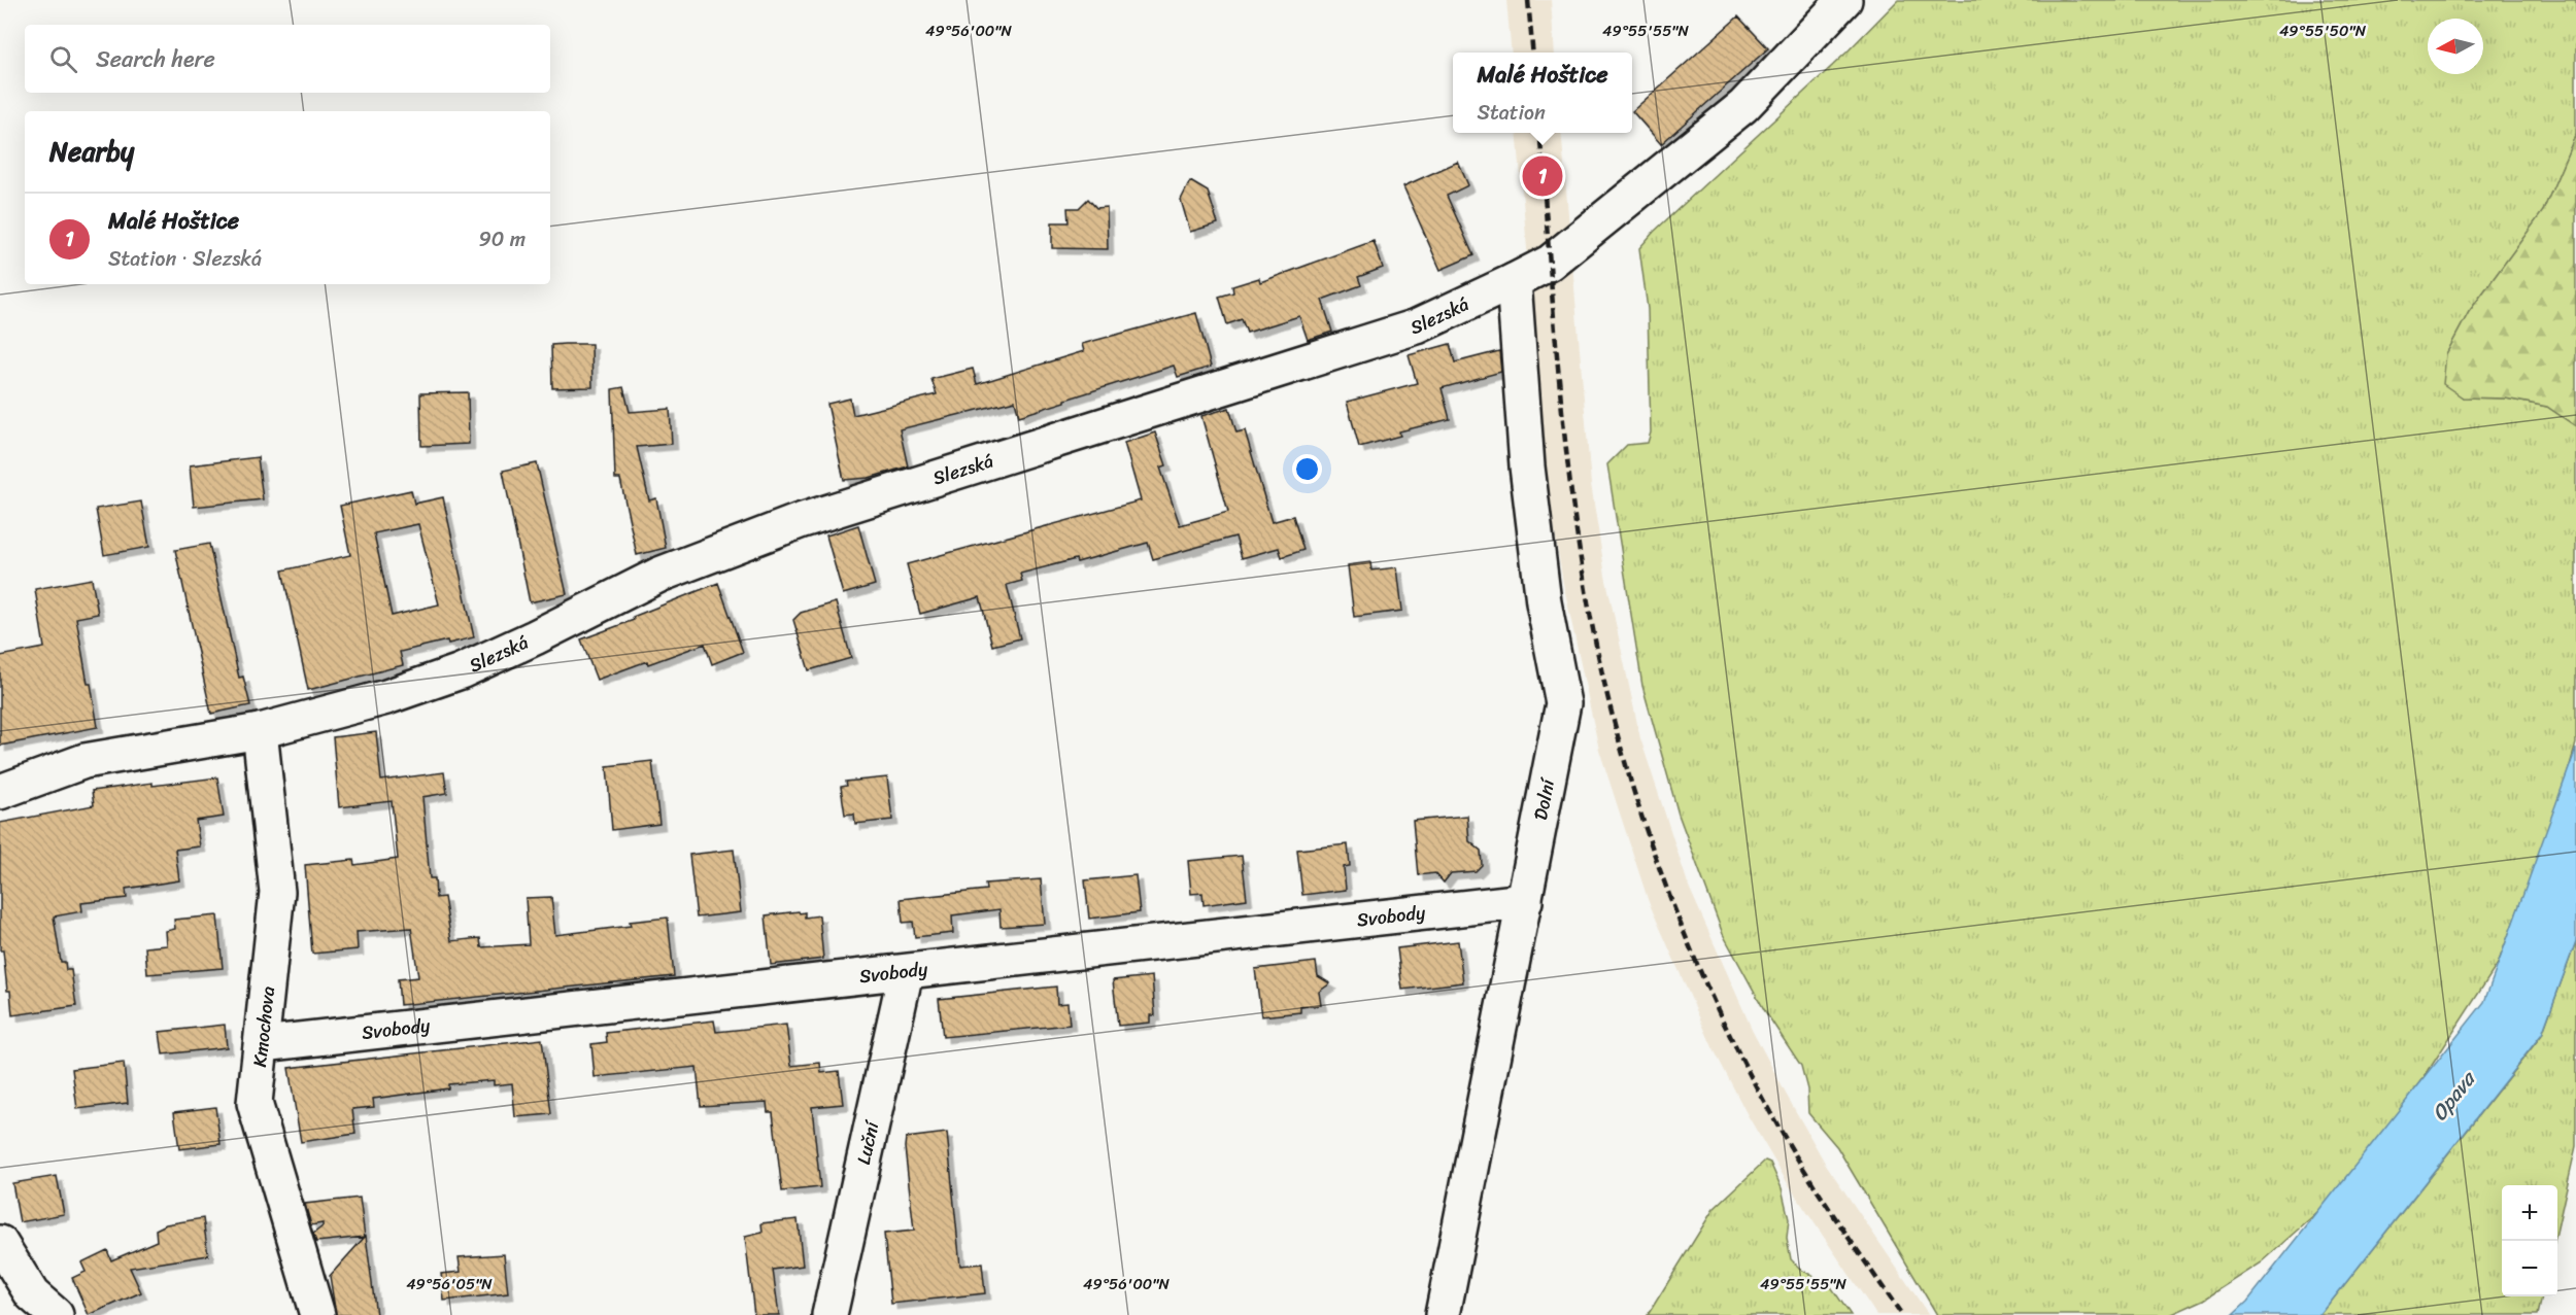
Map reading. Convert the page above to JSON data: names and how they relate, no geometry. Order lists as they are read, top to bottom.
{
  "streets": {
    "street": [
      "Slezská",
      "Dolní",
      "Svobody",
      "Kmochova",
      "Luční"
    ]
  },
  "crossings": [
    ["Slezská", "Dolní"],
    ["Slezská", "Kmochova"],
    ["Dolní", "Svobody"],
    ["Svobody", "Kmochova"],
    ["Svobody", "Luční"]
  ],
  "water": ["Opava"],
  "north": "left",
  "page": {
    "search": "Search here",
    "popup": ["Malé Hoštice", "Station"],
    "heading": "Nearby",
    "pins": "1",
    "list": [
      {
        "mark": "1",
        "name": "Malé Hoštice",
        "note": "Station · Slezská",
        "value": "90 m"
      }
    ],
    "map_buttons": ["+", "−"]
  },
  "coordinates": [
    "49°56'00\"N",
    "49°55'55\"N",
    "49°55'50\"N",
    "49°56'05\"N"
  ]
}
